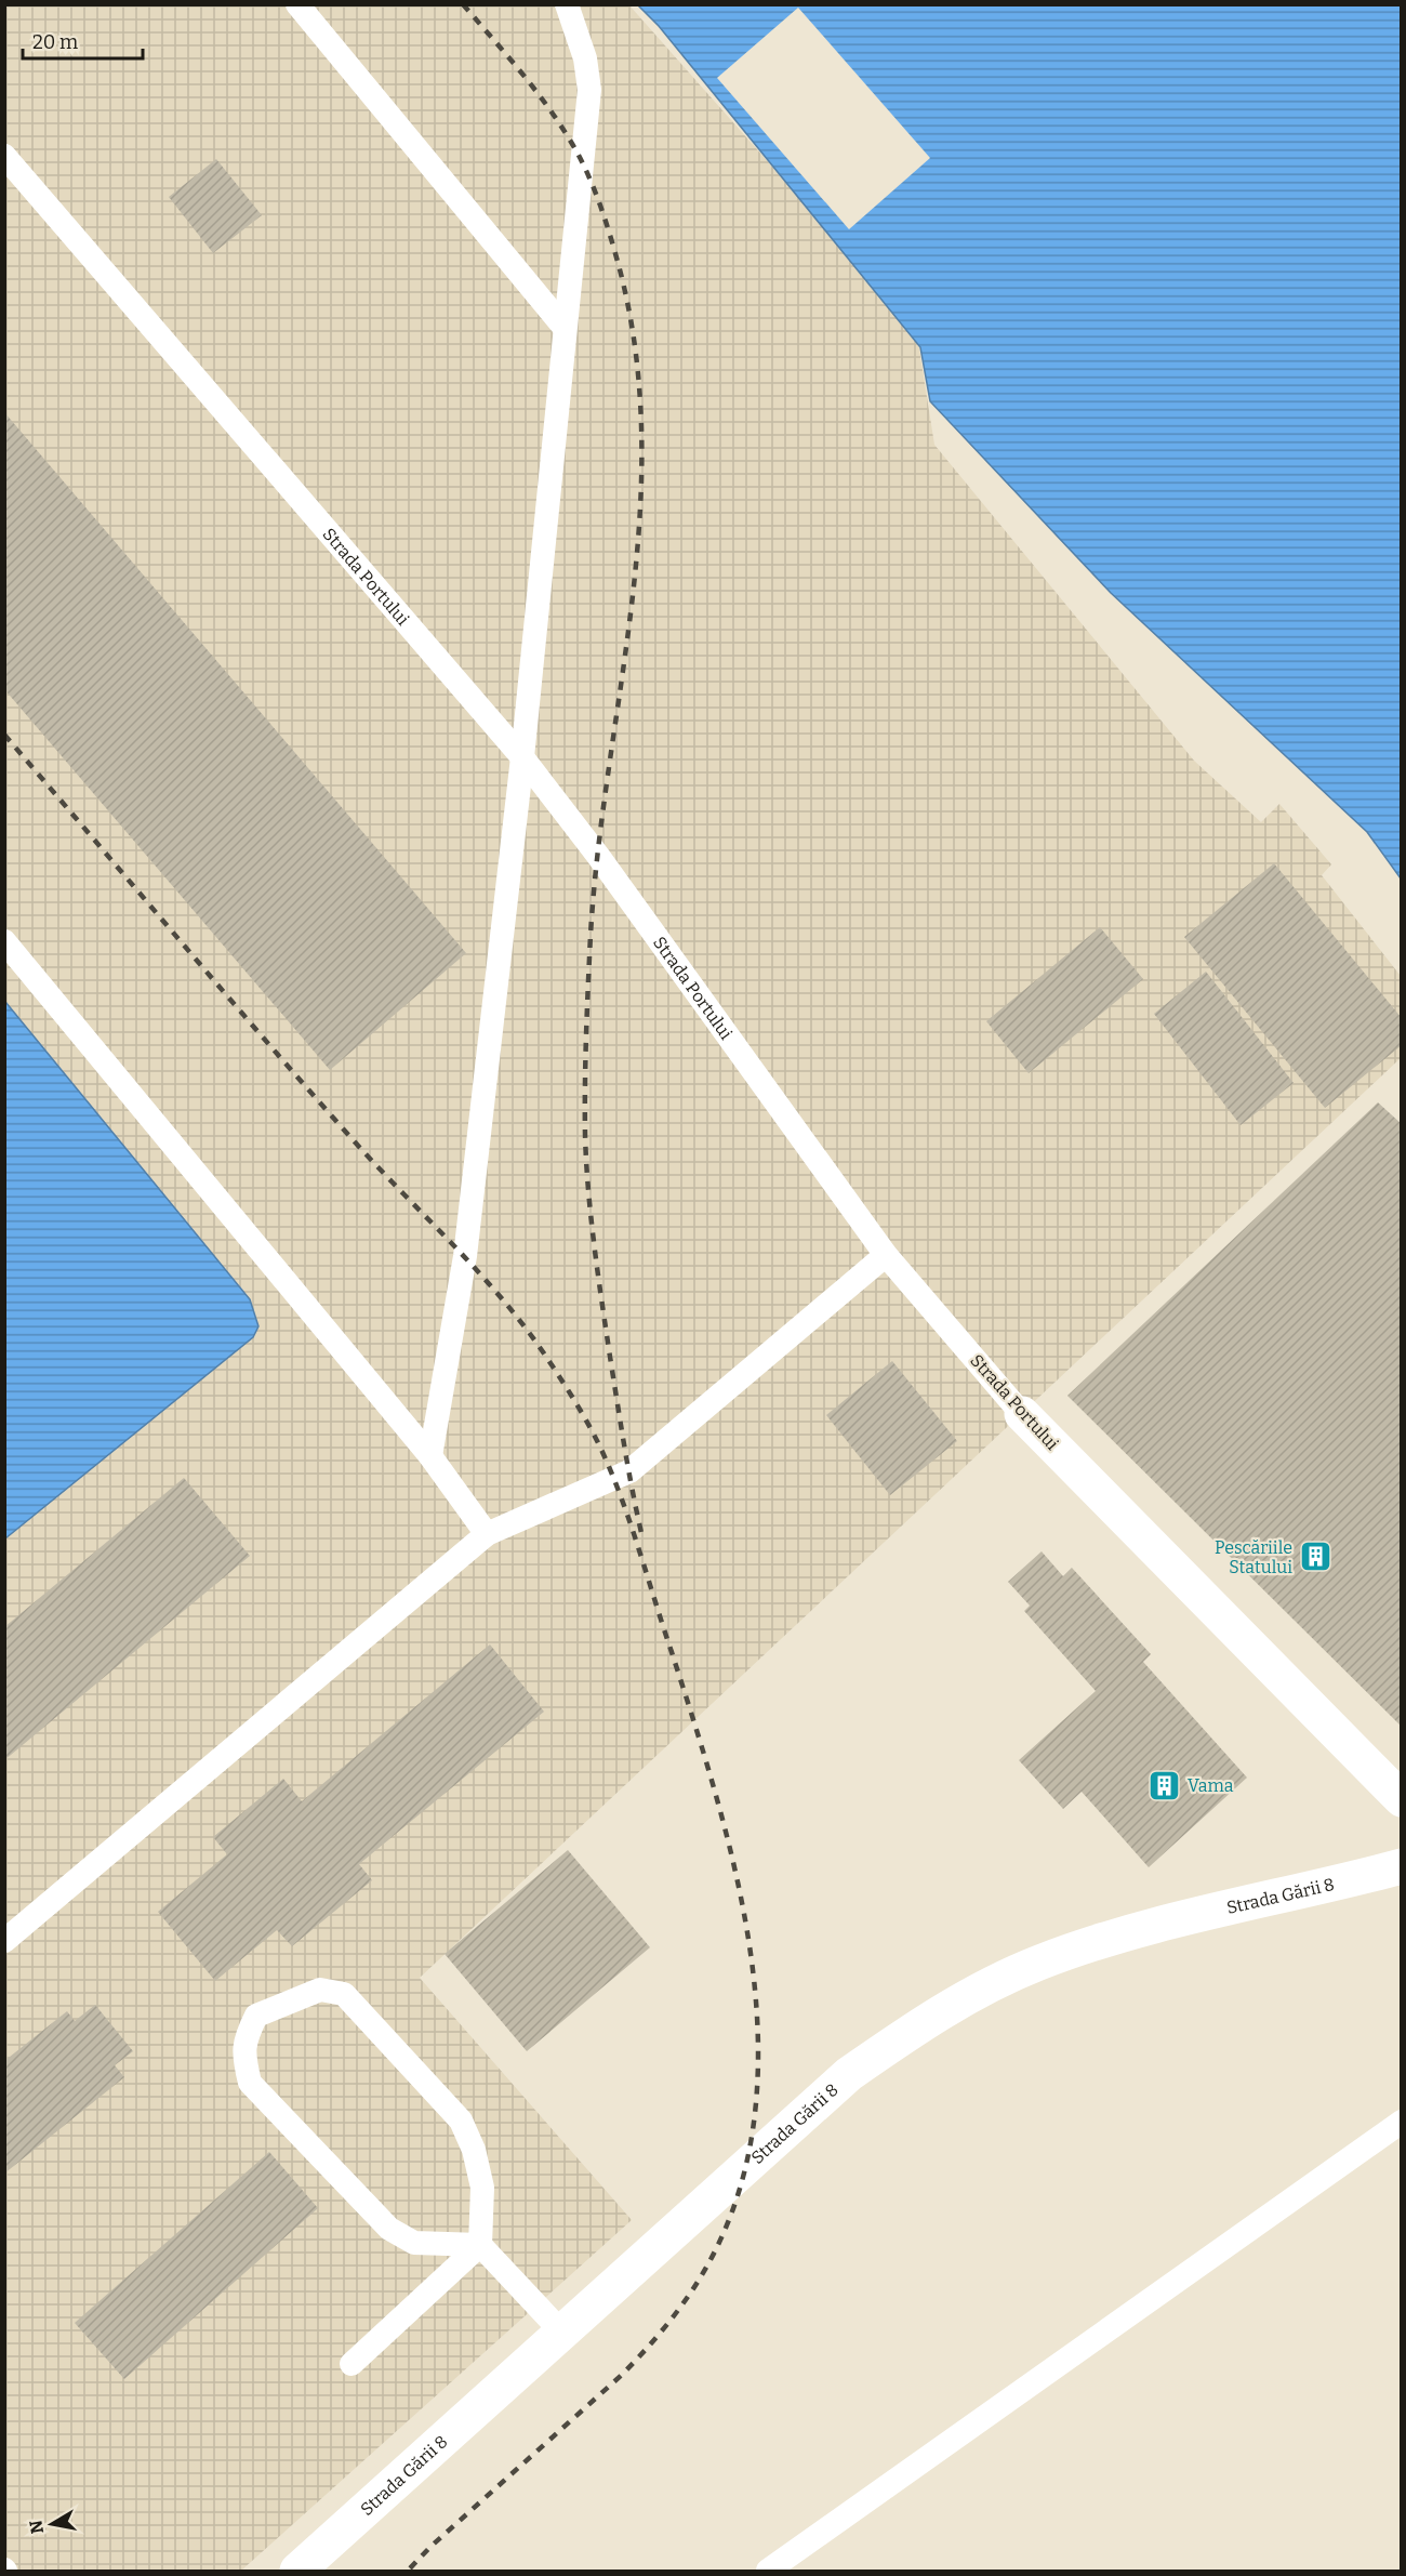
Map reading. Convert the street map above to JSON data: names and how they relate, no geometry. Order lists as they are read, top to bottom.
{
  "streets": {
    "main road": ["Strada Portului", "Strada Gării 8"]
  },
  "places": {
    "building": ["Pescăriile Statului", "Vama"]
  },
  "scale_bar": "20 m",
  "north": "left"
}
